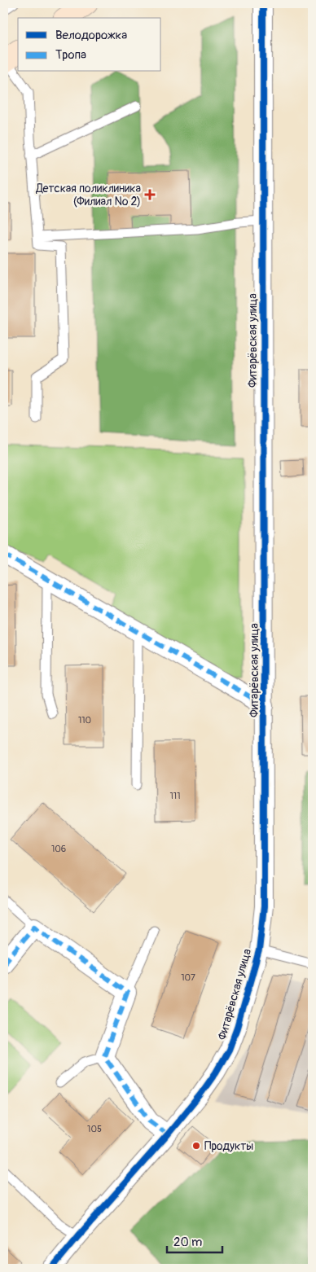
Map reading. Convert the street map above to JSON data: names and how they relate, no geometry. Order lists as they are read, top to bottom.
{
  "streets": {
    "street": ["Фитарёвская улица"]
  },
  "places": {
    "health": ["Детская поликлиника (Филиал № 2)"],
    "other": ["Продукты"]
  },
  "house_numbers": [
    "110",
    "111",
    "106",
    "107",
    "105"
  ],
  "legend": ["Велодорожка", "Тропа"],
  "scale_bar": "20 m"
}
